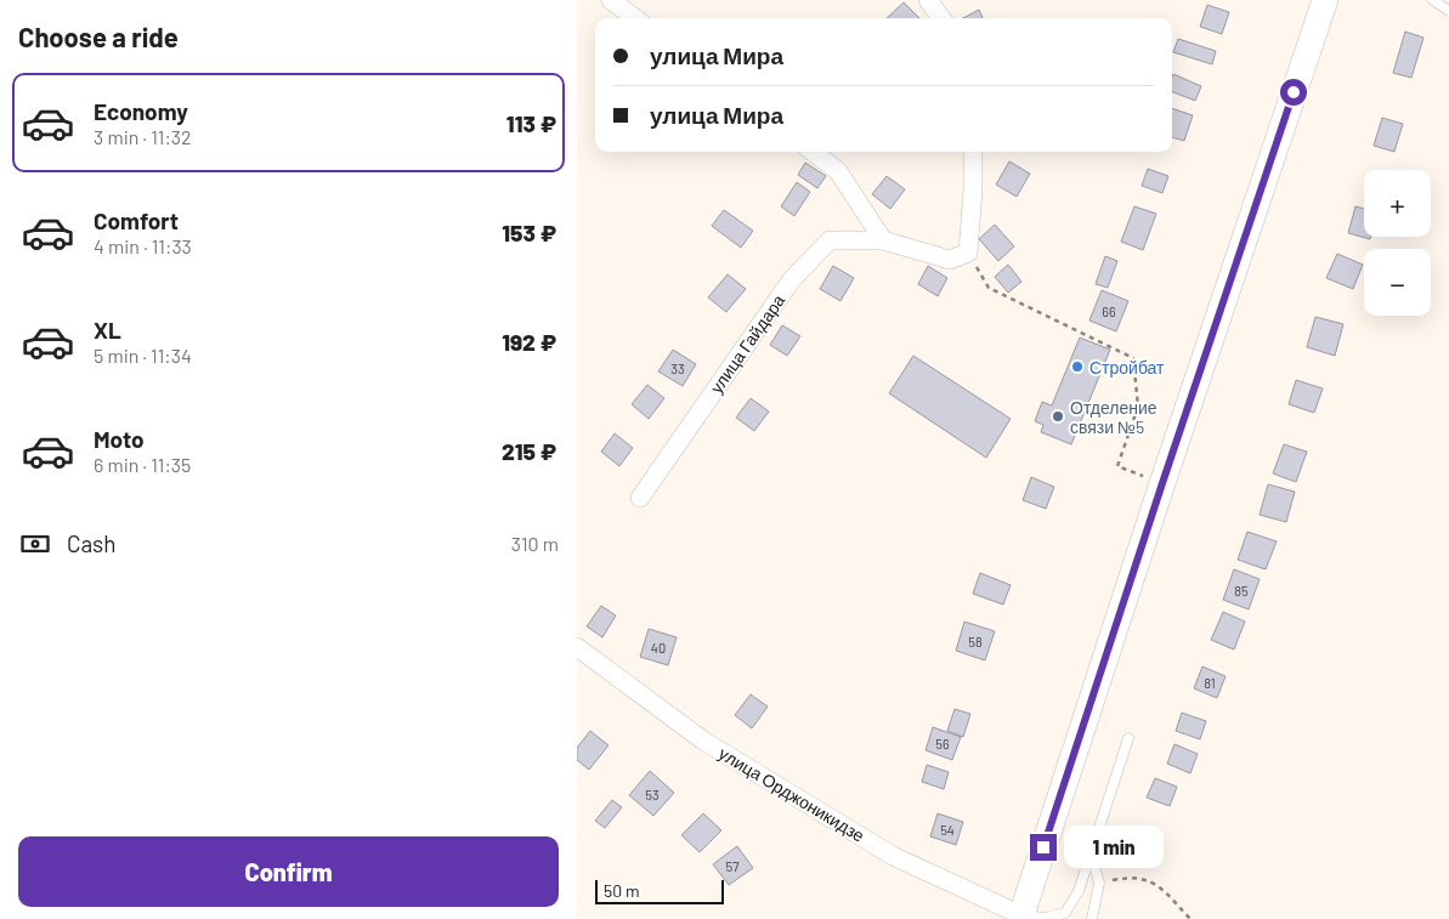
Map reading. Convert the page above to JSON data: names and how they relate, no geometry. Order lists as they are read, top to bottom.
{
  "streets": {
    "street": ["улица Гайдара", "улица Орджоникидзе"]
  },
  "places": ["Стройбат", "Отделение связи №5"],
  "house_numbers": [
    "66",
    "33",
    "85",
    "58",
    "40",
    "81",
    "56",
    "53",
    "54",
    "57"
  ],
  "scale_bar": "50 m",
  "page": {
    "heading": "Choose a ride",
    "banner": ["улица Мира", "улица Мира"],
    "list": [
      {
        "name": "Economy",
        "note": "3 min · 11:32",
        "value": "113 ₽"
      },
      {
        "name": "Comfort",
        "note": "4 min · 11:33",
        "value": "153 ₽"
      },
      {
        "name": "XL",
        "note": "5 min · 11:34",
        "value": "192 ₽"
      },
      {
        "name": "Moto",
        "note": "6 min · 11:35",
        "value": "215 ₽"
      }
    ],
    "map_buttons": ["+", "−"],
    "pay": ["Cash", "310 m"],
    "buttons": "Confirm",
    "bubble": "1 min",
    "scale": "50 m"
  }
}
